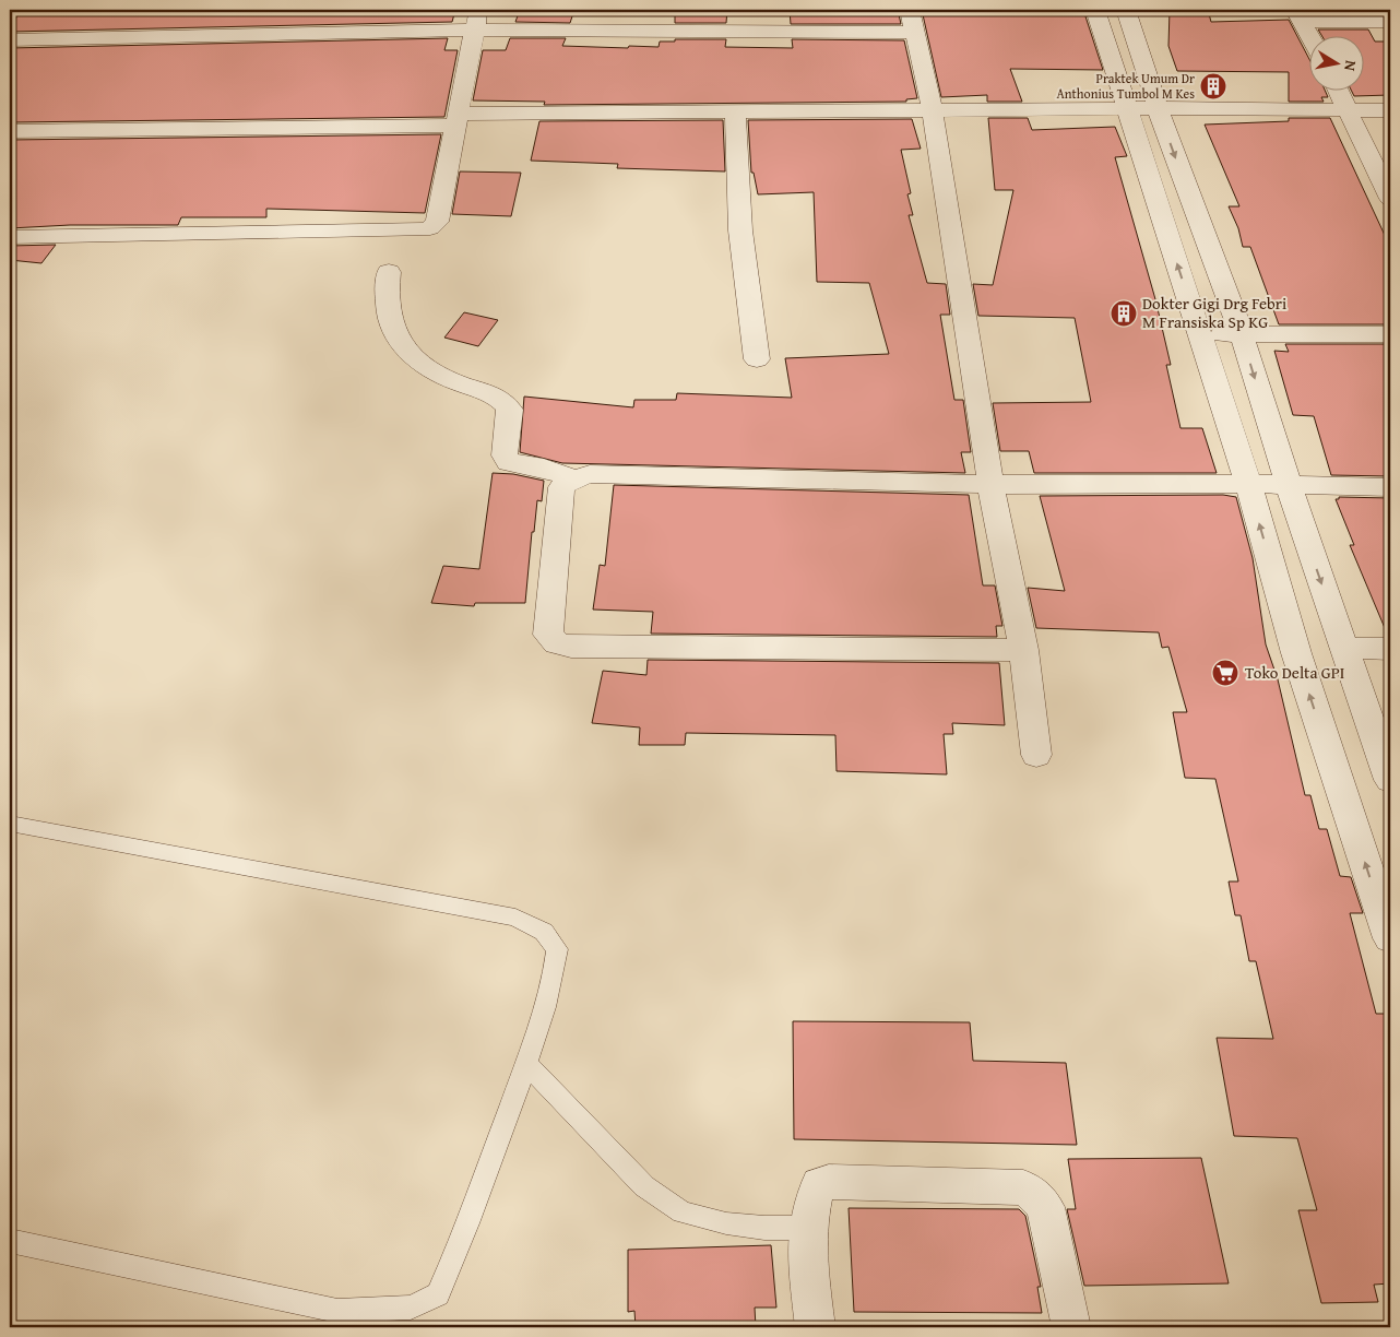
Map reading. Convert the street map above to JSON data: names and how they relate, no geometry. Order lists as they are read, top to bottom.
{
  "places": {
    "building": ["Praktek Umum Dr Anthonius Tumbol M Kes", "Dokter Gigi Drg Febri M Fransiska Sp KG"],
    "supermarket": ["Toko Delta GPI"]
  },
  "north": "right"
}
